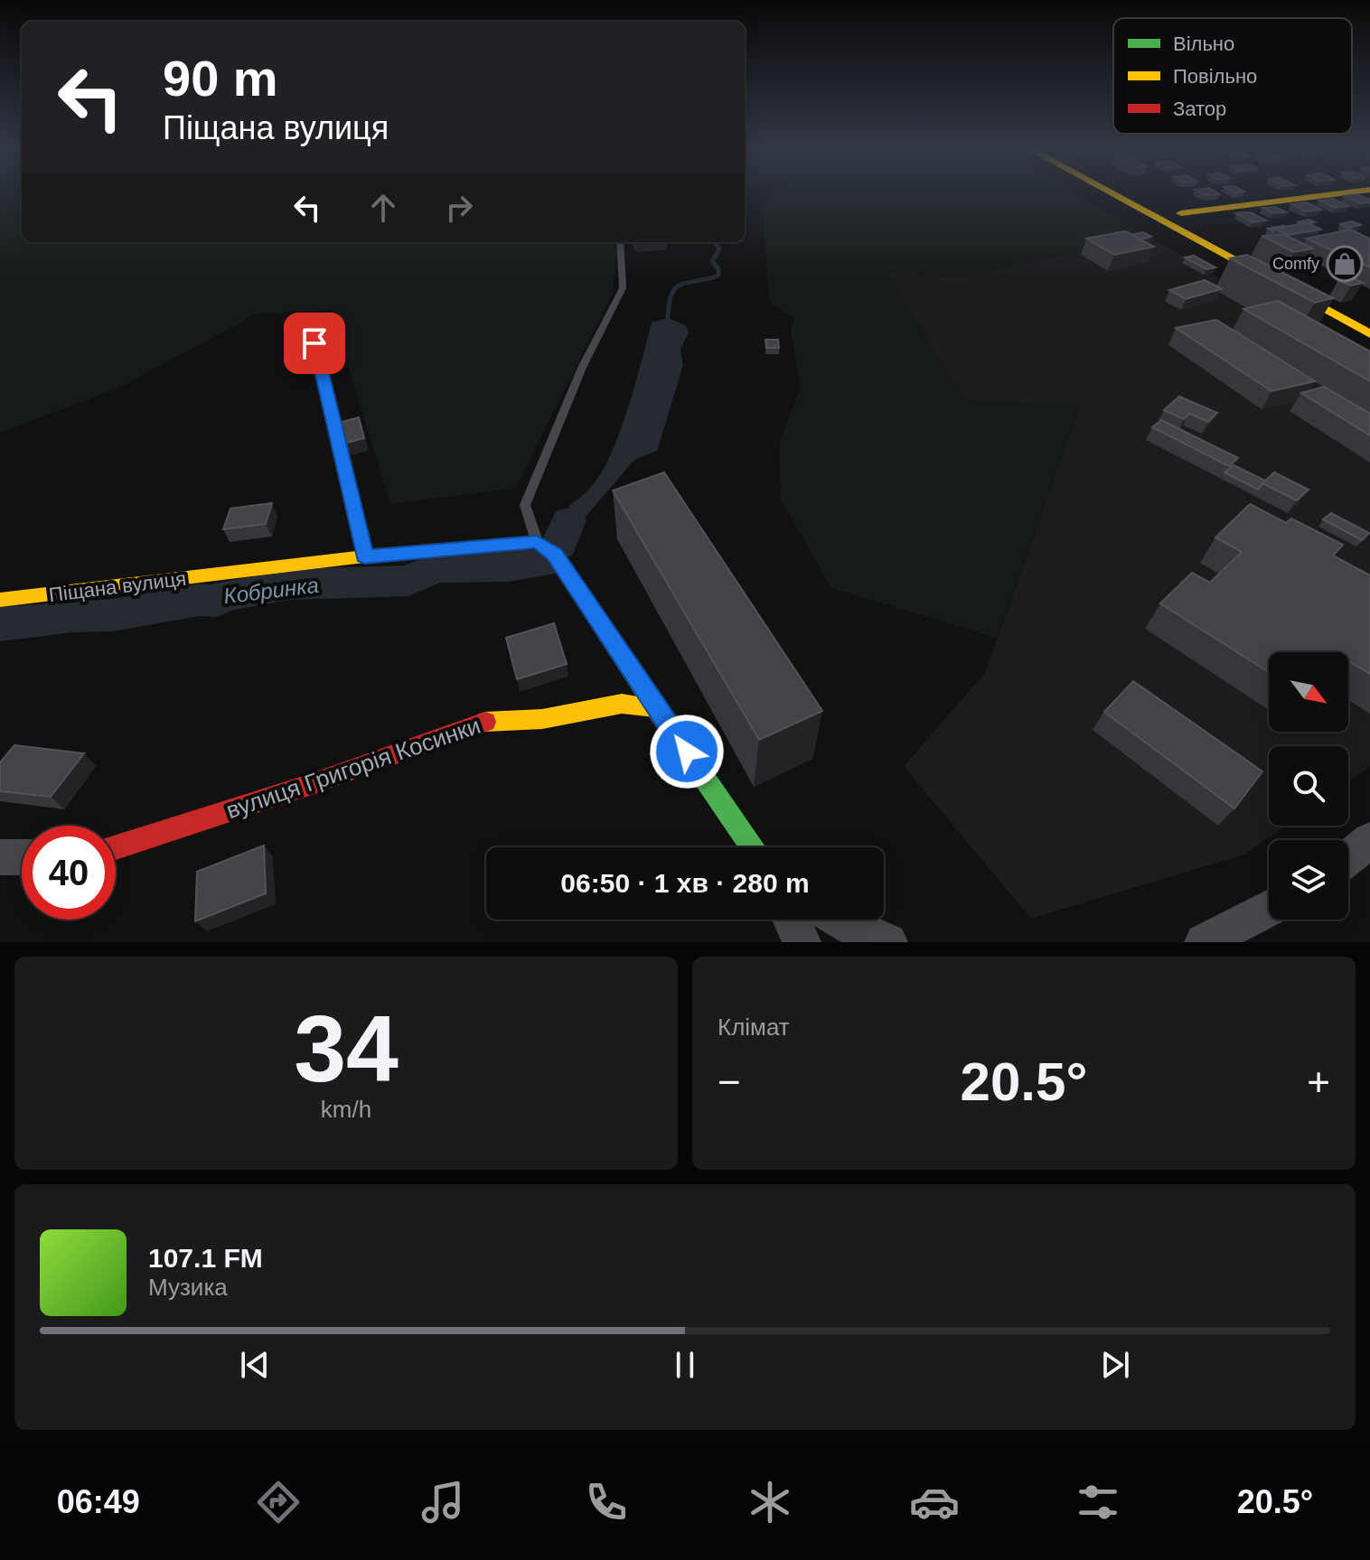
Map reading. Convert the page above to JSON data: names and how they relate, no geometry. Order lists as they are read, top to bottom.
{
  "streets": {
    "street": ["Піщана вулиця", "вулиця Григорія Косинки"]
  },
  "water": ["Кобринка"],
  "places": {
    "shop": ["Comfy"]
  },
  "legend": ["Вільно", "Повільно", "Затор"],
  "north": "bottom right",
  "page": {
    "turn": ["90 m", "Піщана вулиця"],
    "limit": "40",
    "trip": "06:50 · 1 хв · 280 m",
    "tile": [
      ["34", "km/h"],
      "Клімат"
    ],
    "heat": ["−", "20.5°", "+"],
    "song": ["107.1 FM", "Музика"],
    "tabs": ["06:49", "20.5°"]
  }
}
